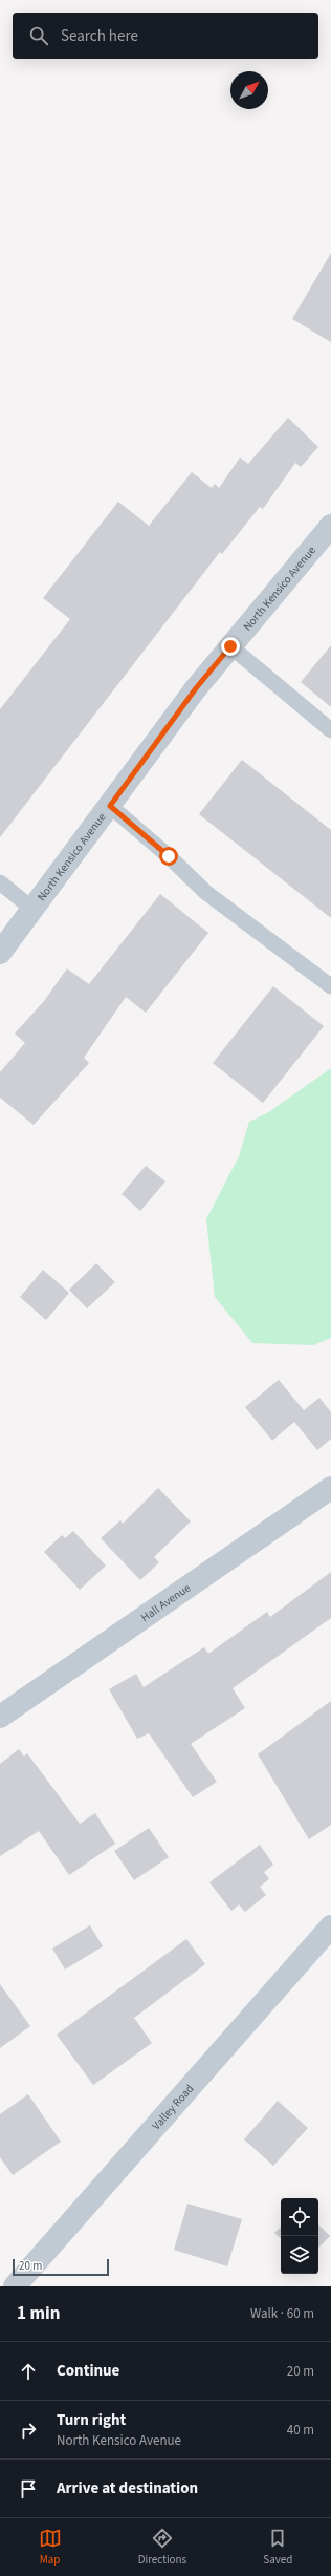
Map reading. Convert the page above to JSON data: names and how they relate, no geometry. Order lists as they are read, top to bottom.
{
  "streets": {
    "street": ["North Kensico Avenue", "Hall Avenue", "Valley Road"]
  },
  "scale_bar": "20 m",
  "north": "top right",
  "page": {
    "search": "Search here",
    "scale": "20 m",
    "heading": ["1 min", "Walk · 60 m"],
    "list": [
      ["Continue", "20 m"],
      ["Turn right", "North Kensico Avenue", "40 m"],
      "Arrive at destination"
    ],
    "nav": ["Map", "Directions", "Saved"]
  }
}
